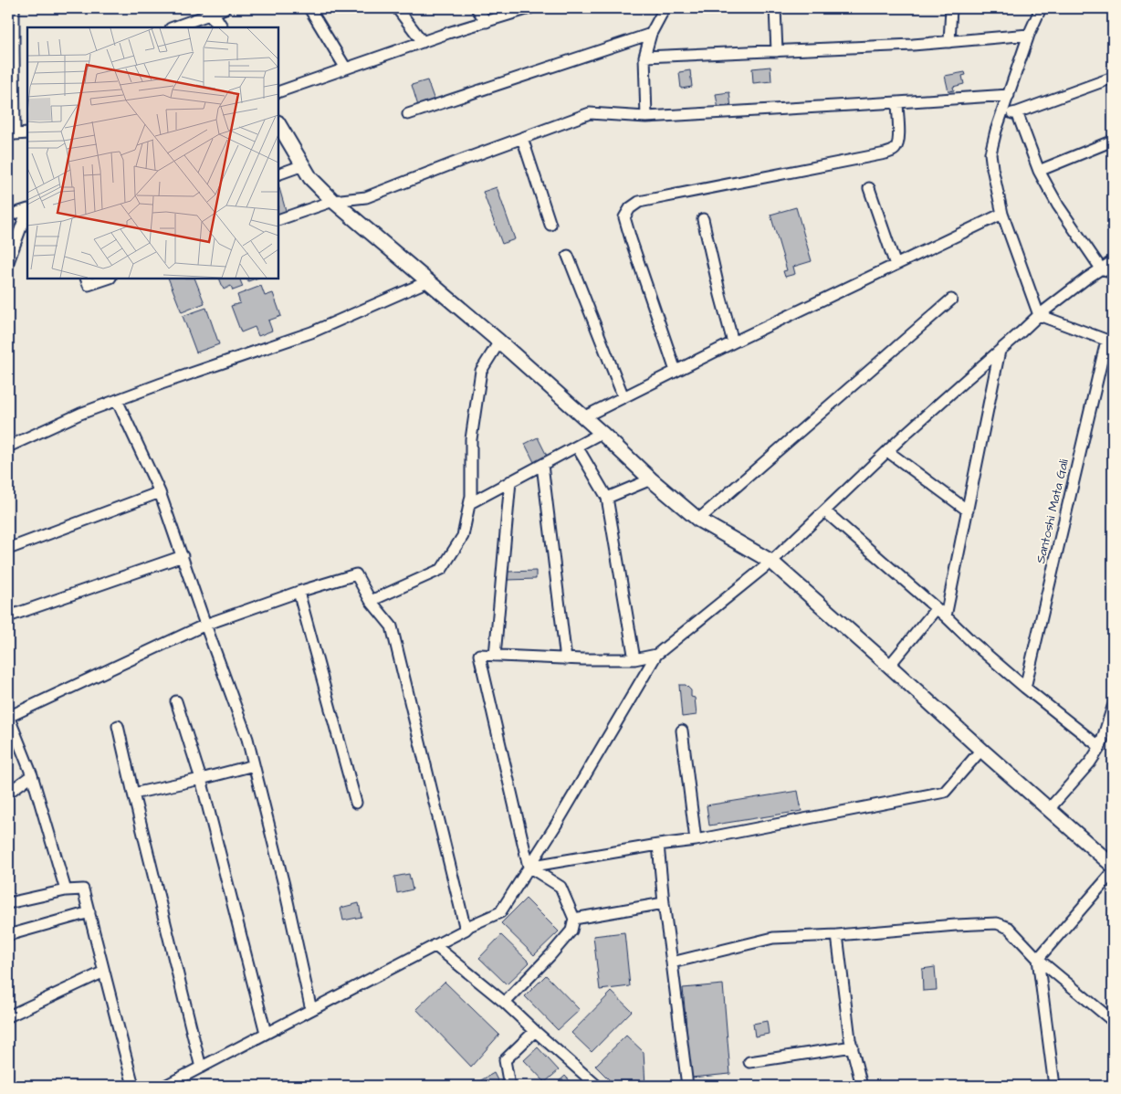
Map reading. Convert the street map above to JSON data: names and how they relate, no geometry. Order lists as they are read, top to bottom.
{
  "streets": {
    "street": ["Santoshi Mata Gali"]
  }
}
